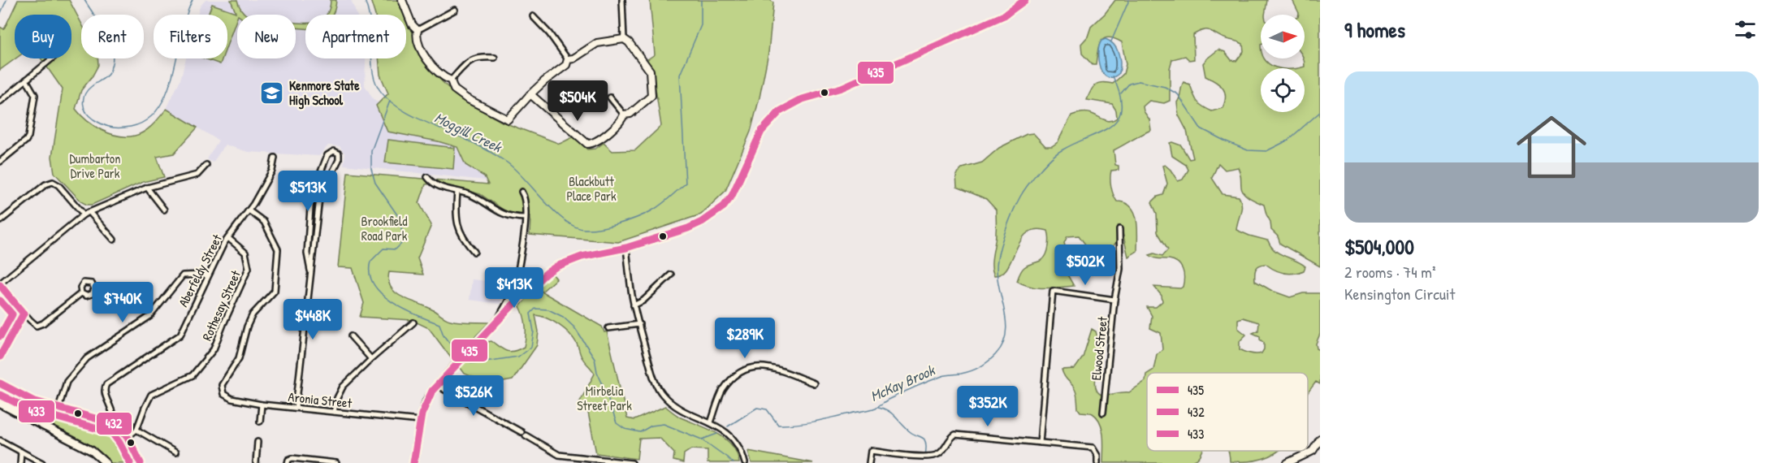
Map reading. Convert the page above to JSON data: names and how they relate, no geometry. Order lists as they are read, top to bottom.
{
  "streets": {
    "street": [
      "Aberfeldy Street",
      "Rothesay Street",
      "Elwood Street",
      "Aronia Street"
    ]
  },
  "crossings": [
    ["Aberfeldy Street", "Rothesay Street"],
    ["Aberfeldy Street", "Aronia Street"]
  ],
  "water": ["Moggill Creek", "McKay Brook"],
  "parks": [
    "Dumbarton Drive Park",
    "Blackbutt Place Park",
    "Brookfield Road Park",
    "Mirbelia Street Park"
  ],
  "places": {
    "school or university": ["Kenmore State High School"]
  },
  "lines": ["transit line 435", "transit line 432", "transit line 433"],
  "legend": ["435", "432", "433"],
  "north": "right",
  "page": {
    "heading": "9 homes",
    "chip": [
      "Buy",
      "Rent",
      "Filters",
      "New",
      "Apartment"
    ],
    "list": [
      {
        "name": "$504,000",
        "note": "2 rooms · 74 m² · Kensington Circuit"
      }
    ],
    "price": [
      "$504K",
      "$513K",
      "$502K",
      "$413K",
      "$740K",
      "$448K",
      "$289K",
      "$526K",
      "$352K"
    ]
  }
}
